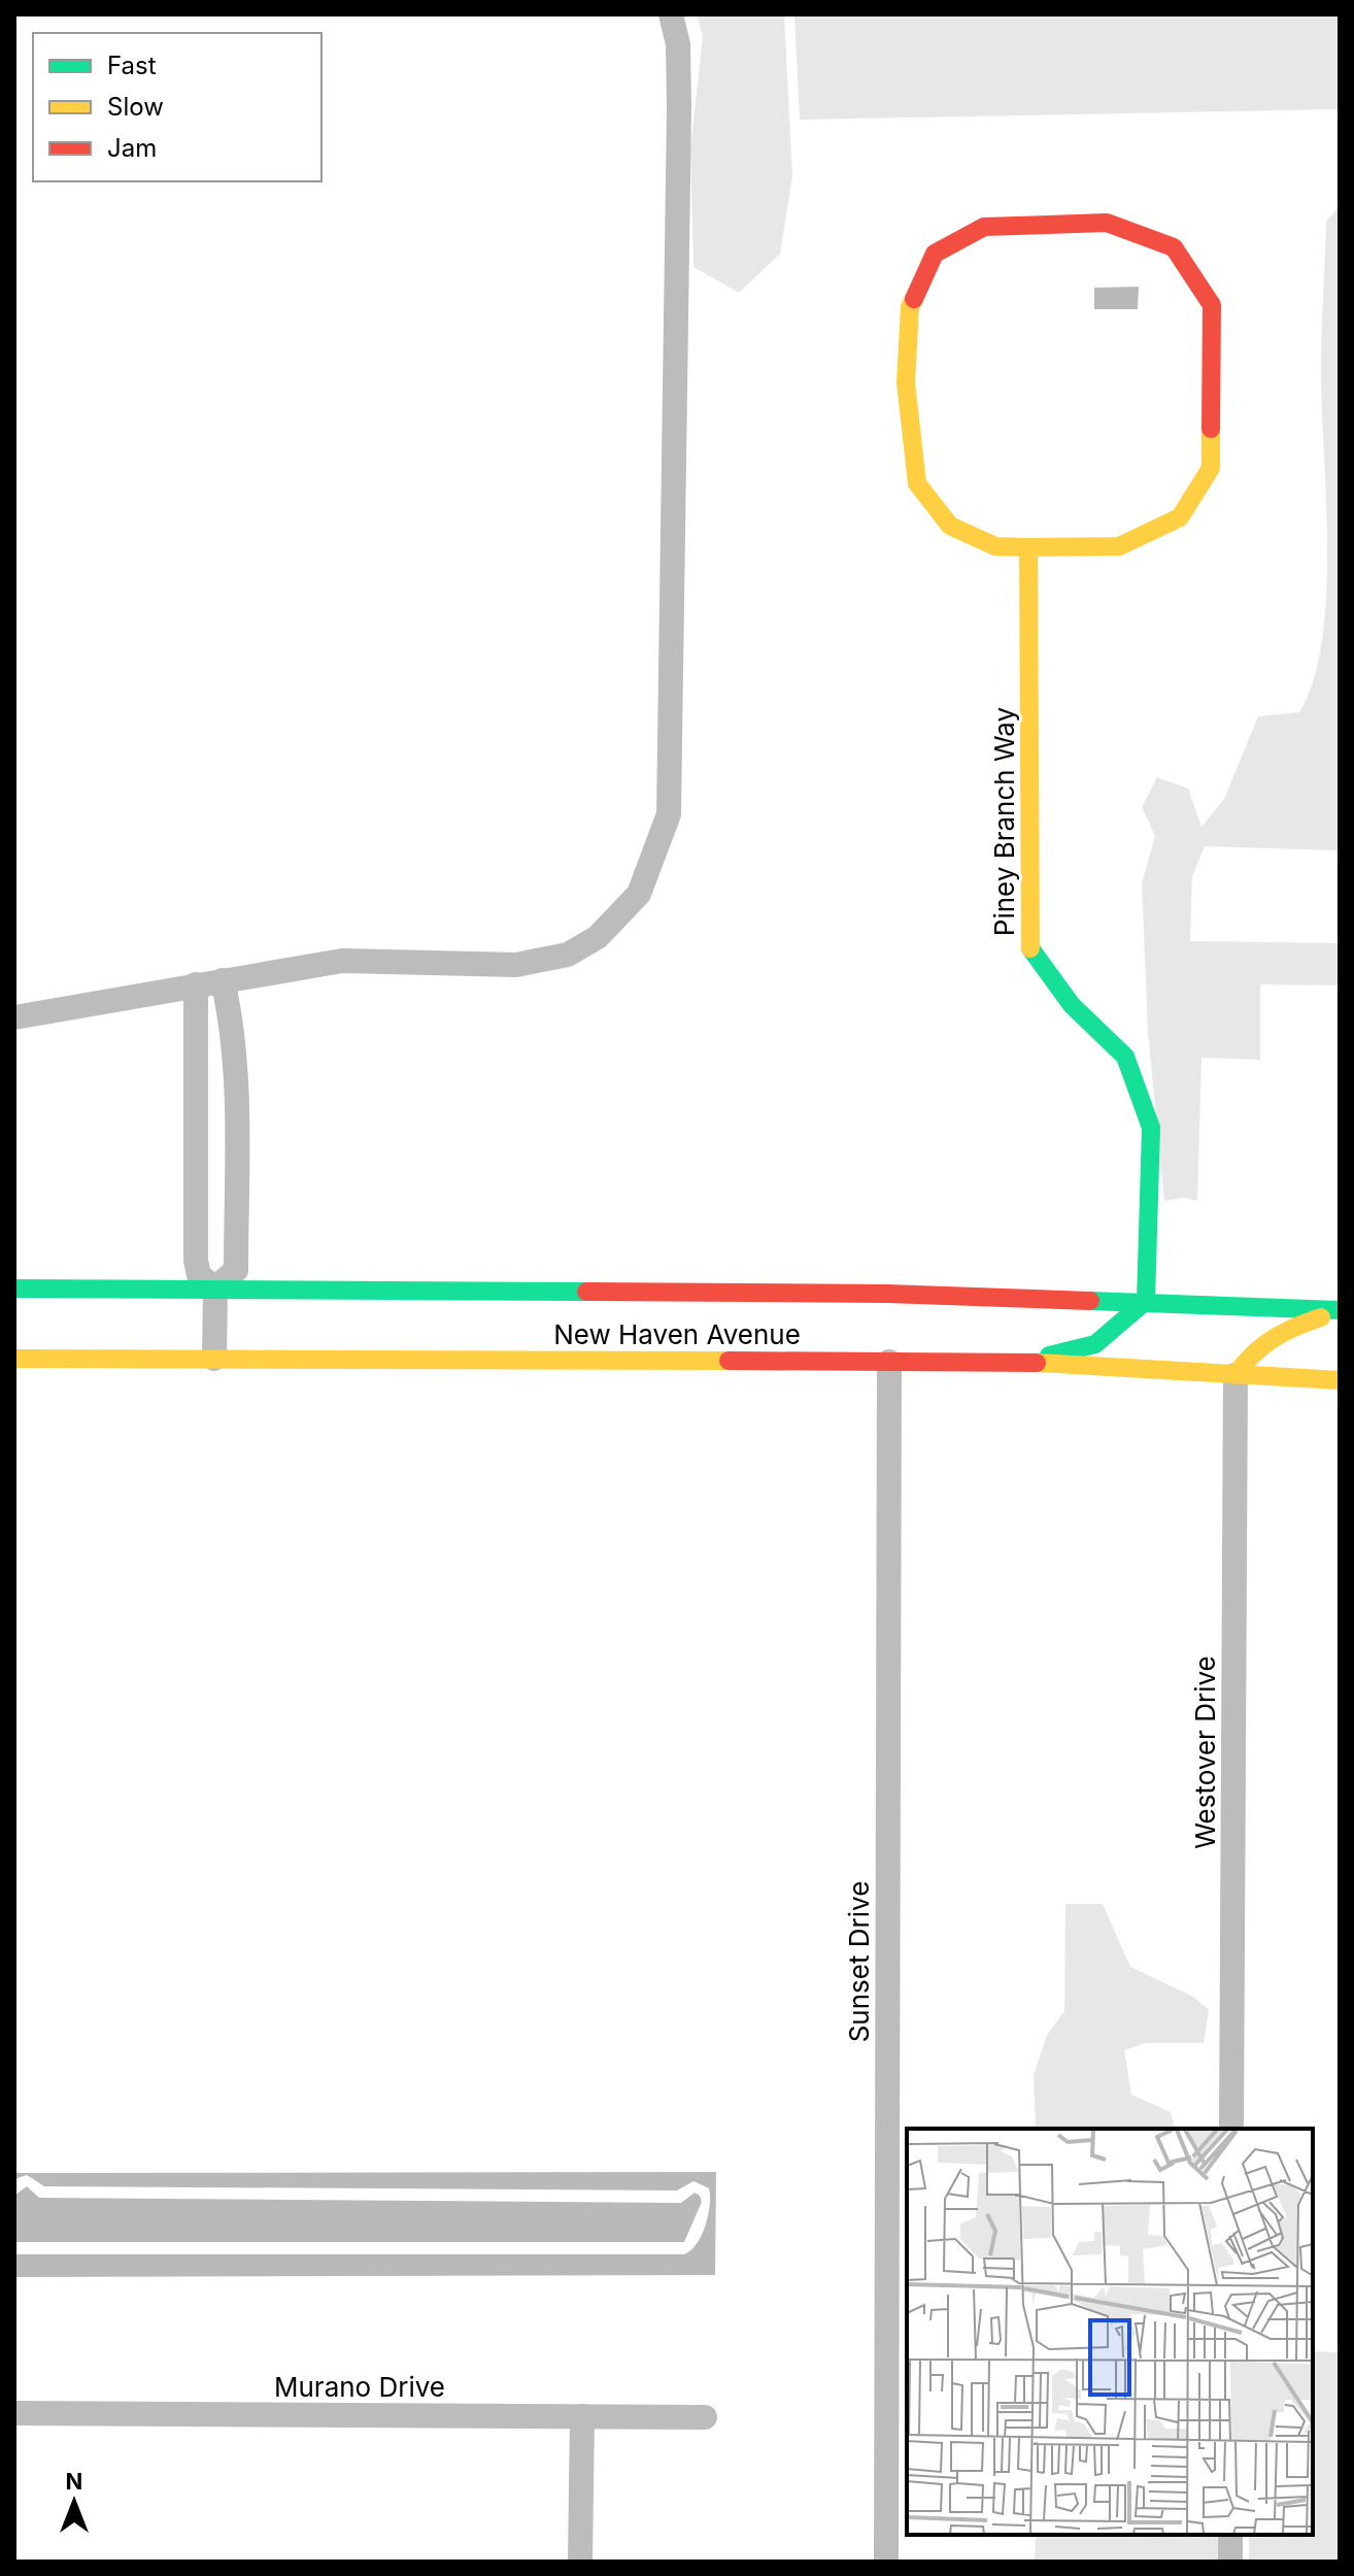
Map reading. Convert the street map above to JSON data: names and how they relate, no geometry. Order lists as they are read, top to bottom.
{
  "streets": {
    "main road": ["Piney Branch Way", "New Haven Avenue"],
    "street": ["Westover Drive", "Sunset Drive", "Murano Drive"]
  },
  "crossings": [
    ["Piney Branch Way", "New Haven Avenue"],
    ["New Haven Avenue", "Westover Drive"],
    ["New Haven Avenue", "Sunset Drive"]
  ],
  "legend": ["Fast", "Slow", "Jam"],
  "north": "top"
}
